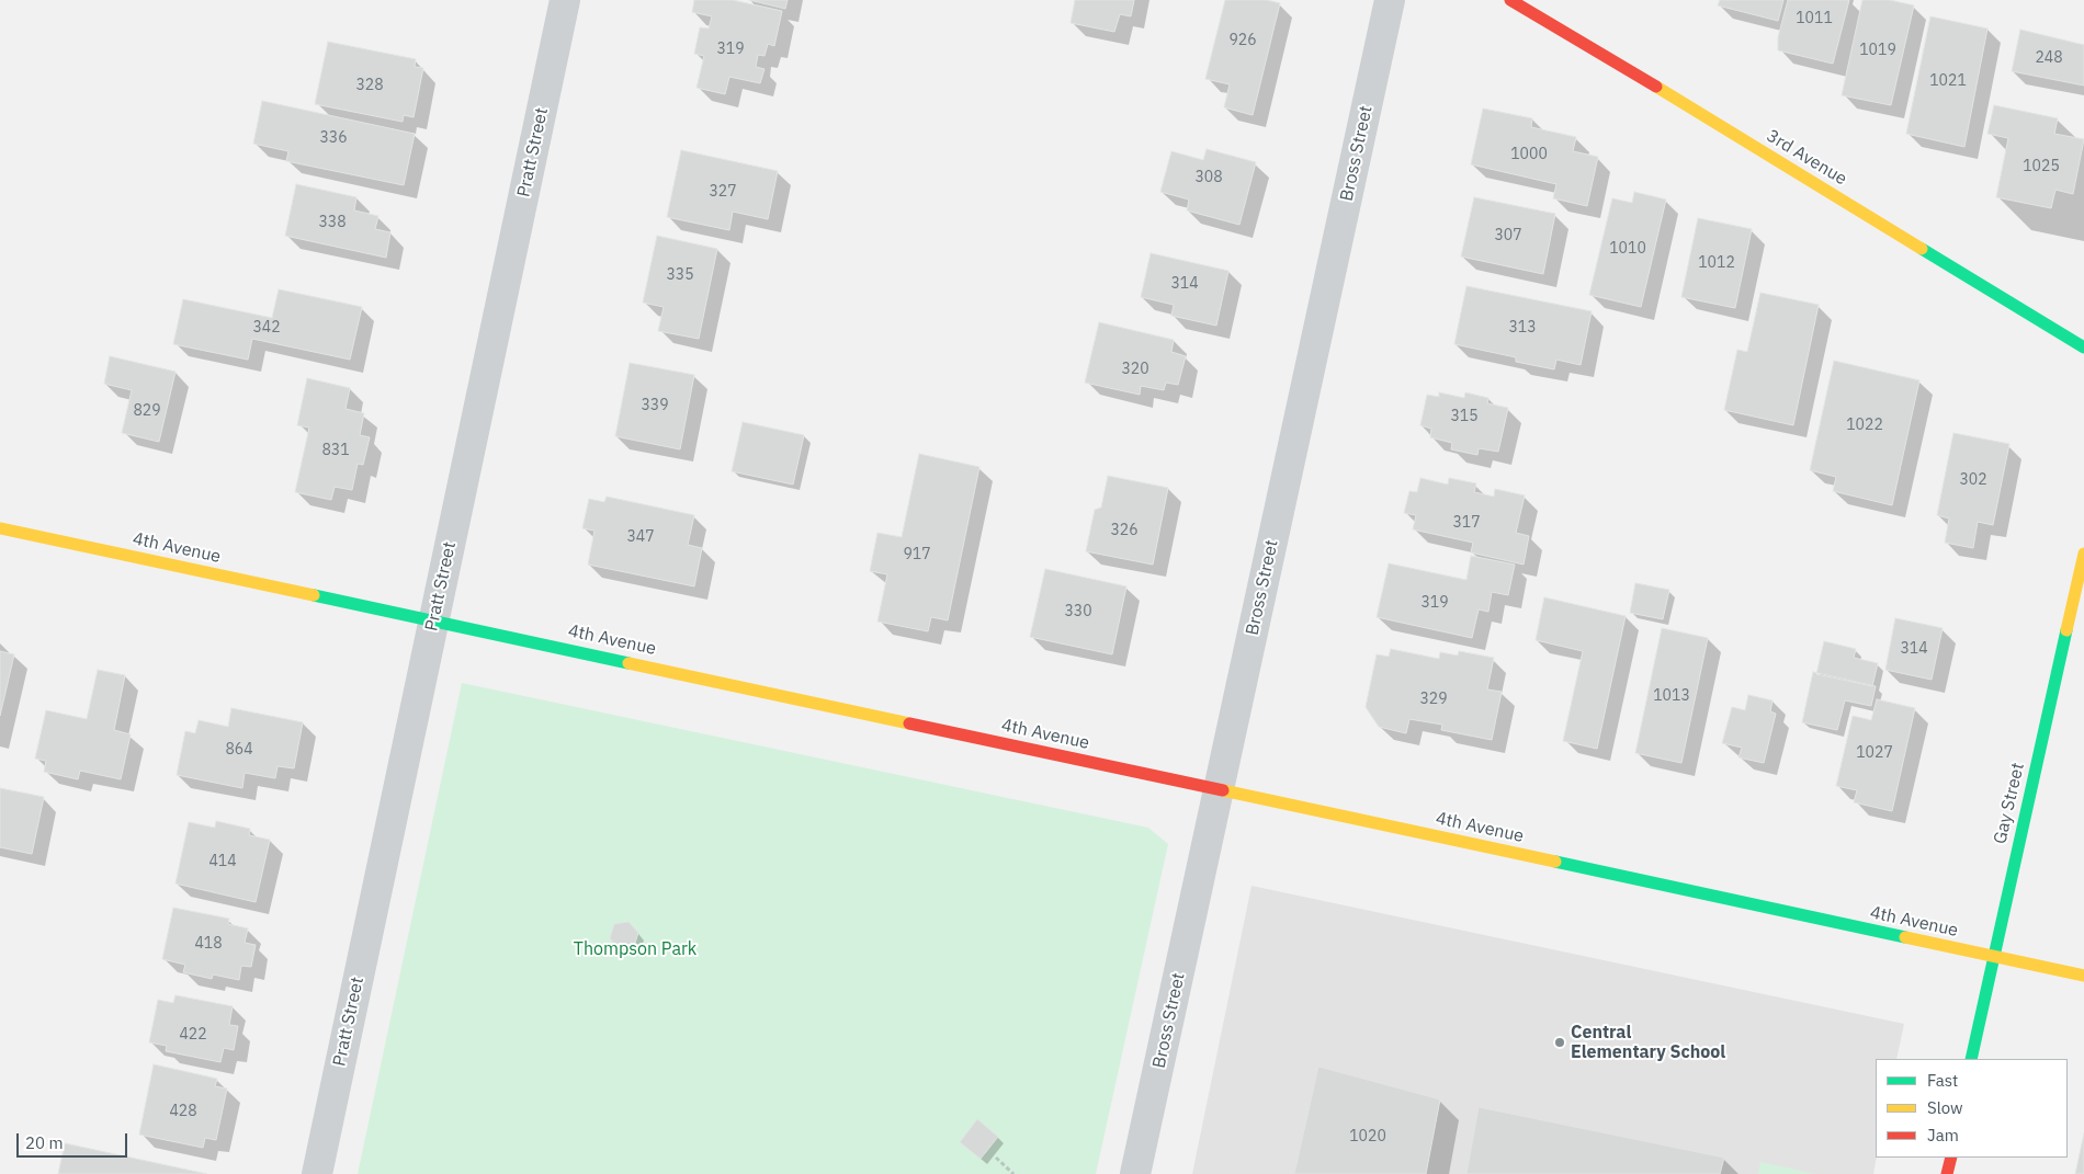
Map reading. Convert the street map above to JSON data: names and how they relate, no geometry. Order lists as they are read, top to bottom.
{
  "streets": {
    "street": [
      "Pratt Street",
      "Bross Street",
      "3rd Avenue",
      "4th Avenue",
      "Gay Street"
    ]
  },
  "crossings": [
    ["Pratt Street", "4th Avenue"],
    ["Bross Street", "4th Avenue"],
    ["4th Avenue", "Gay Street"]
  ],
  "parks": ["Thompson Park"],
  "places": ["Central Elementary School"],
  "house_numbers": [
    "1011",
    "926",
    "319",
    "1019",
    "248",
    "1021",
    "328",
    "336",
    "1000",
    "1025",
    "308",
    "327",
    "338",
    "307",
    "1010",
    "1012",
    "335",
    "314",
    "342",
    "313",
    "320",
    "339",
    "829",
    "315",
    "1022",
    "831",
    "302",
    "317",
    "326",
    "347",
    "917",
    "319",
    "330",
    "314",
    "1013",
    "329",
    "864",
    "1027",
    "414",
    "418",
    "422",
    "428",
    "1020"
  ],
  "legend": ["Fast", "Slow", "Jam"],
  "scale_bar": "20 m"
}
